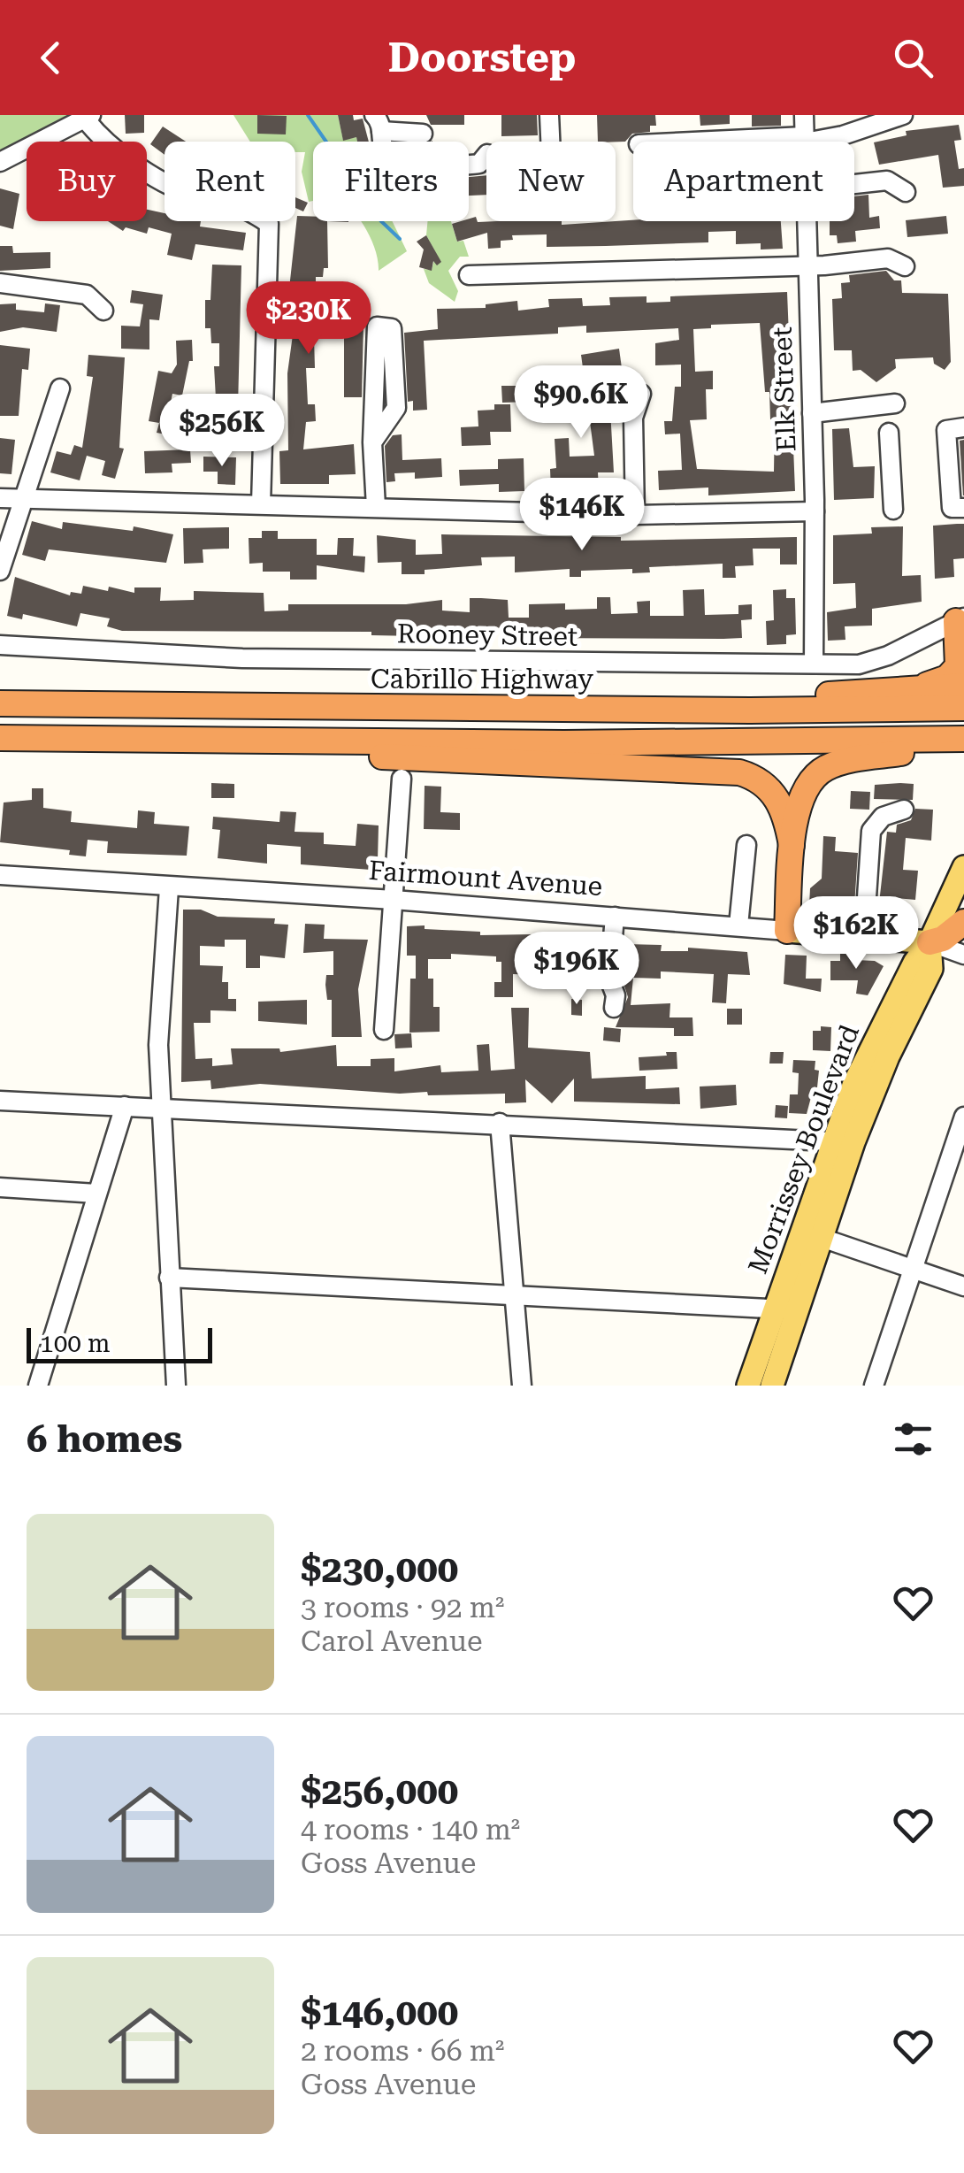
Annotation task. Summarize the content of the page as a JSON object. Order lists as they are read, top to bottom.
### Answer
{
  "streets": {
    "highway": ["Cabrillo Highway"],
    "main road": ["Fairmount Avenue", "Morrissey Boulevard"],
    "street": ["Elk Street", "Rooney Street"]
  },
  "crossings": [
    ["Elk Street", "Rooney Street"],
    ["Fairmount Avenue", "Morrissey Boulevard"]
  ],
  "scale_bar": "100 m",
  "page": {
    "header": "Doorstep",
    "chip": [
      "Buy",
      "Rent",
      "Filters",
      "New",
      "Apartment"
    ],
    "price": [
      "$230K",
      "$90.6K",
      "$256K",
      "$146K",
      "$162K",
      "$196K"
    ],
    "scale": "100 m",
    "heading": "6 homes",
    "list": [
      {
        "name": "$230,000",
        "note": "3 rooms · 92 m² · Carol Avenue"
      },
      {
        "name": "$256,000",
        "note": "4 rooms · 140 m² · Goss Avenue"
      },
      {
        "name": "$146,000",
        "note": "2 rooms · 66 m² · Goss Avenue"
      }
    ]
  }
}
